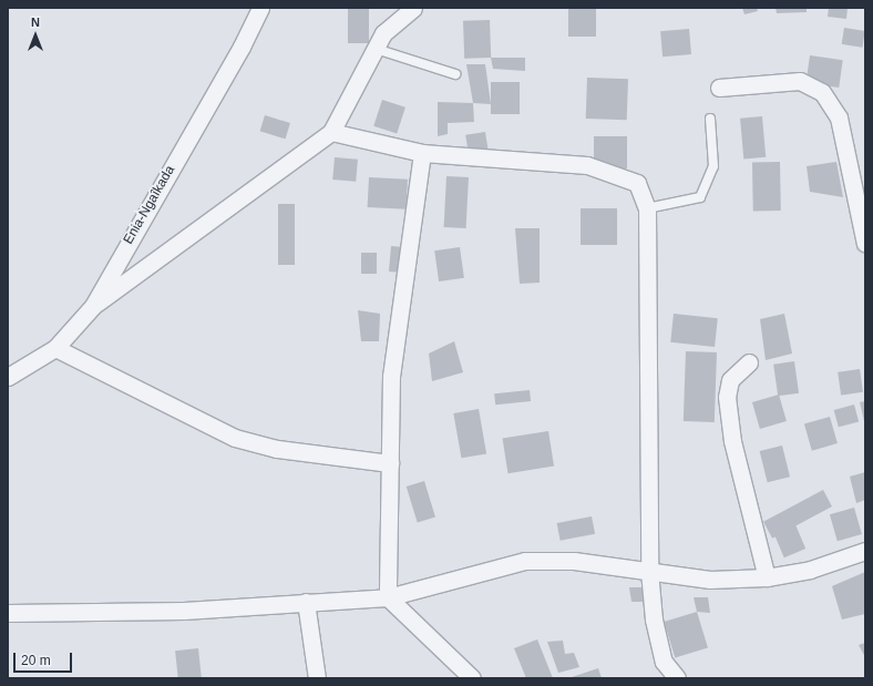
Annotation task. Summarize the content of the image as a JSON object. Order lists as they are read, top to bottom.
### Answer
{
  "streets": {
    "street": ["Enia-Ngaîkada"]
  },
  "scale_bar": "20 m",
  "north": "top"
}
